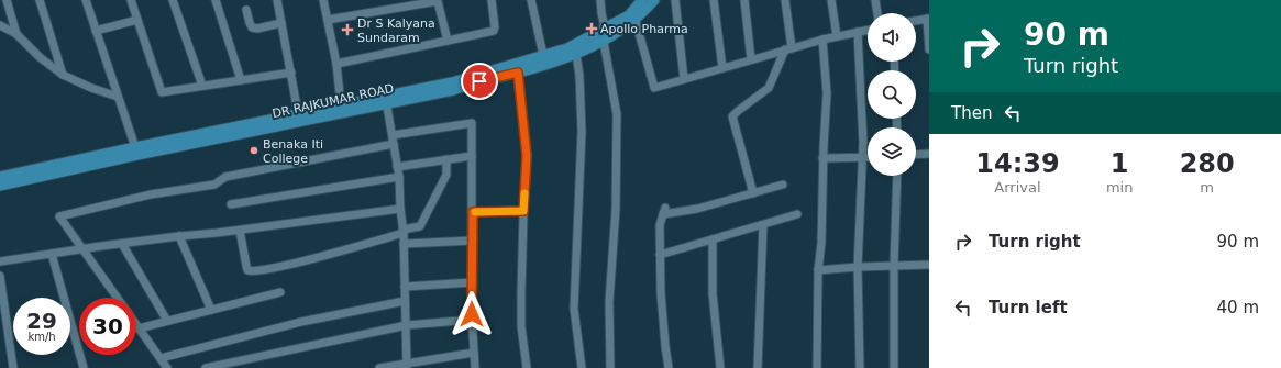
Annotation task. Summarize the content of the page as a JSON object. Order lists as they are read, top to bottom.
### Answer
{
  "streets": {
    "main road": ["DR RAJKUMAR ROAD"]
  },
  "places": {
    "health": ["Apollo Pharma", "Dr S Kalyana Sundaram"],
    "other": ["Benaka Iti College"]
  },
  "page": {
    "turn": ["90 m", "Turn right"],
    "then": "Then",
    "eta": [
      "14:39",
      "Arrival",
      "1",
      "min",
      "280",
      "m"
    ],
    "list": [
      {
        "name": "Turn right",
        "value": "90 m"
      },
      {
        "name": "Turn left",
        "value": "40 m"
      }
    ],
    "speed": "29 km/h",
    "limit": "30"
  }
}
